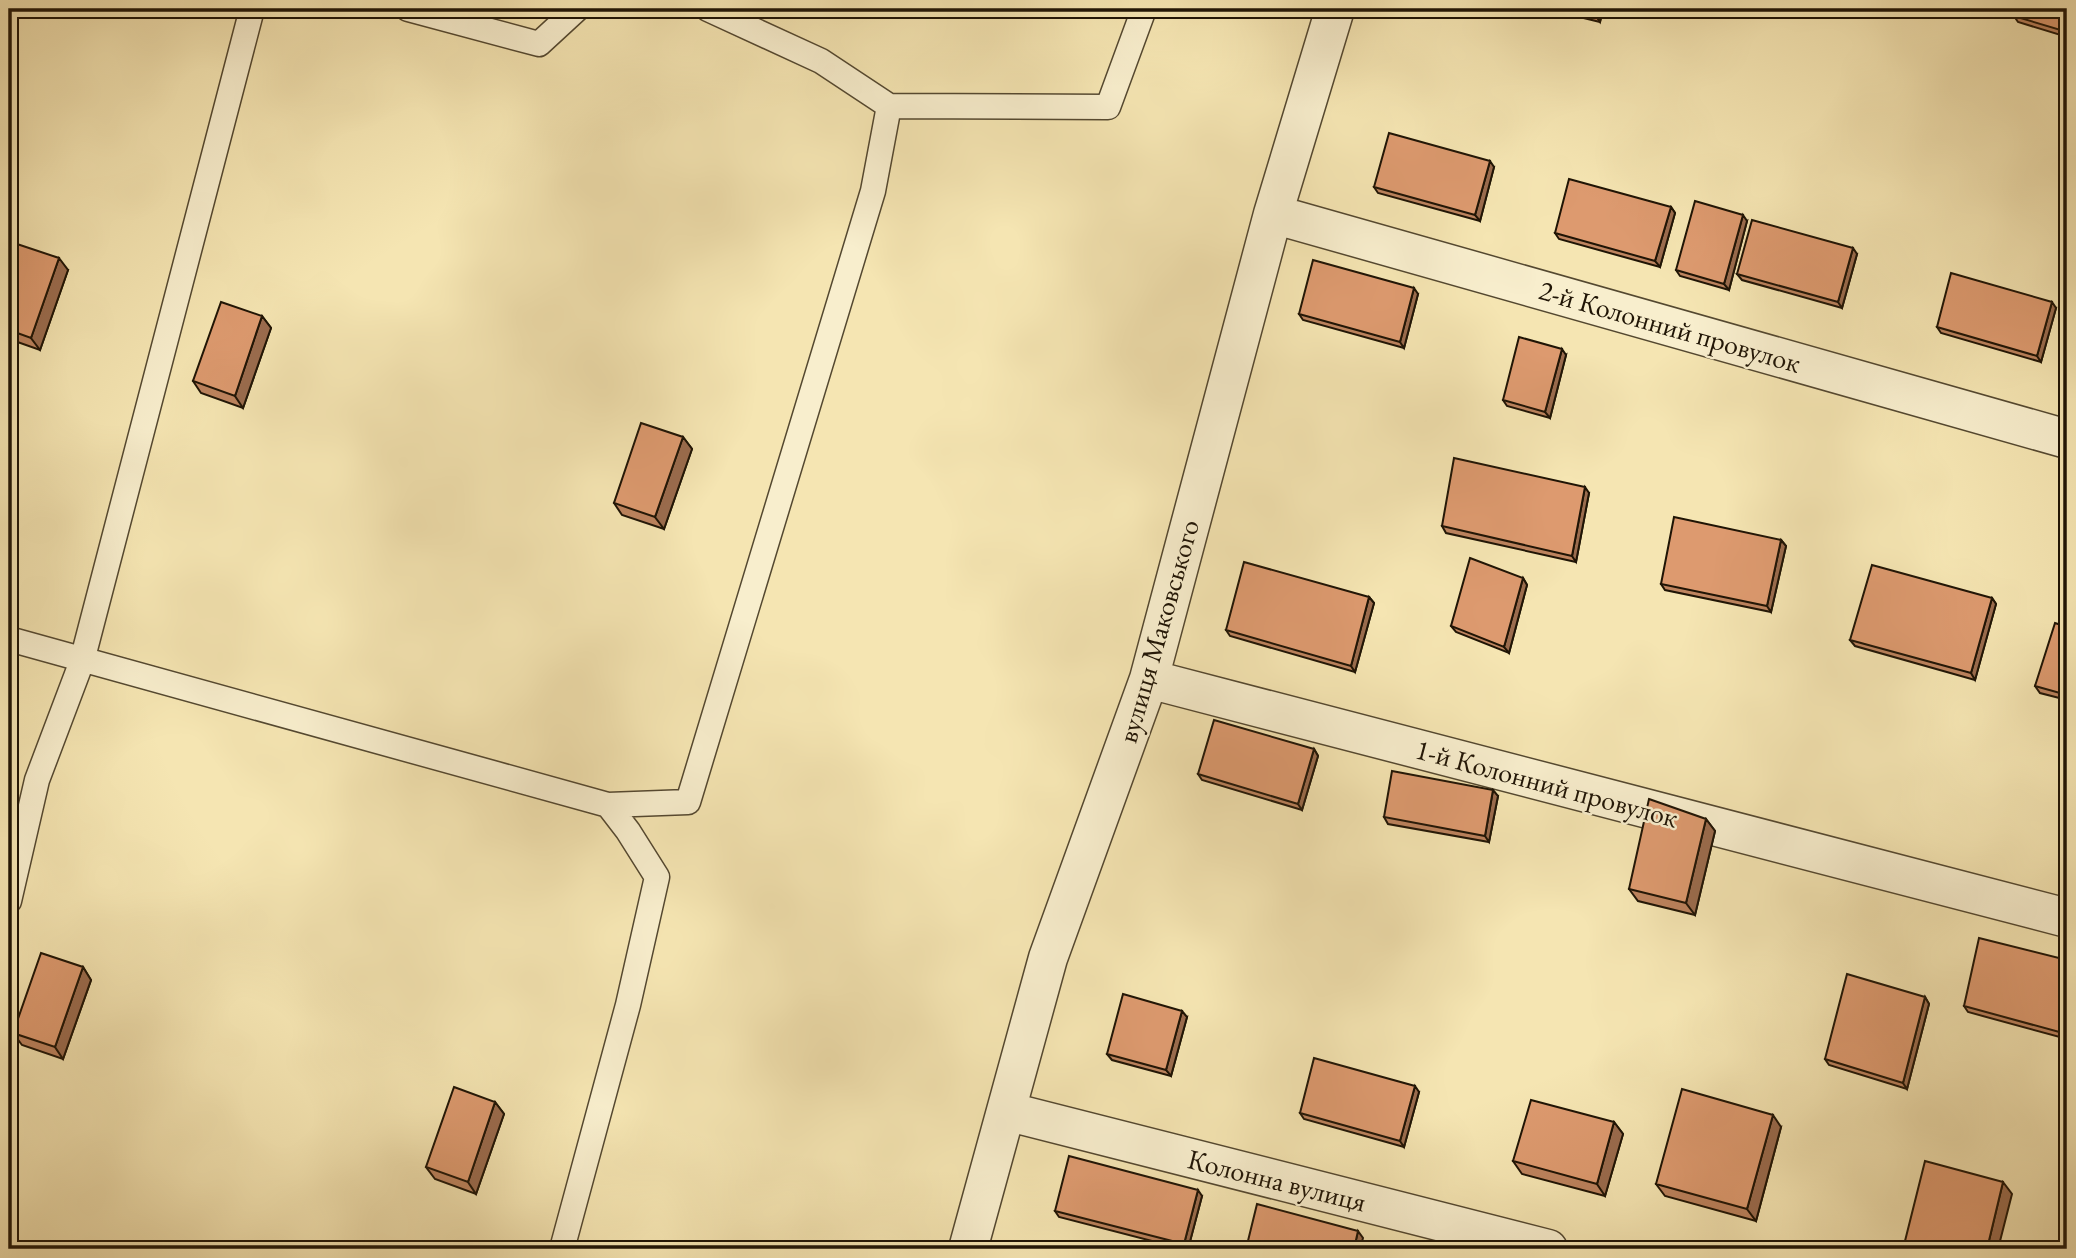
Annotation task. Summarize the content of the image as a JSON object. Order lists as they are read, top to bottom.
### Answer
{
  "streets": {
    "street": [
      "2-й Колонний провулок",
      "вулиця Маковського",
      "1-й Колонний провулок",
      "Колонна вулиця"
    ]
  },
  "crossings": [
    ["2-й Колонний провулок", "вулиця Маковського"],
    ["вулиця Маковського", "1-й Колонний провулок"],
    ["вулиця Маковського", "Колонна вулиця"]
  ]
}
